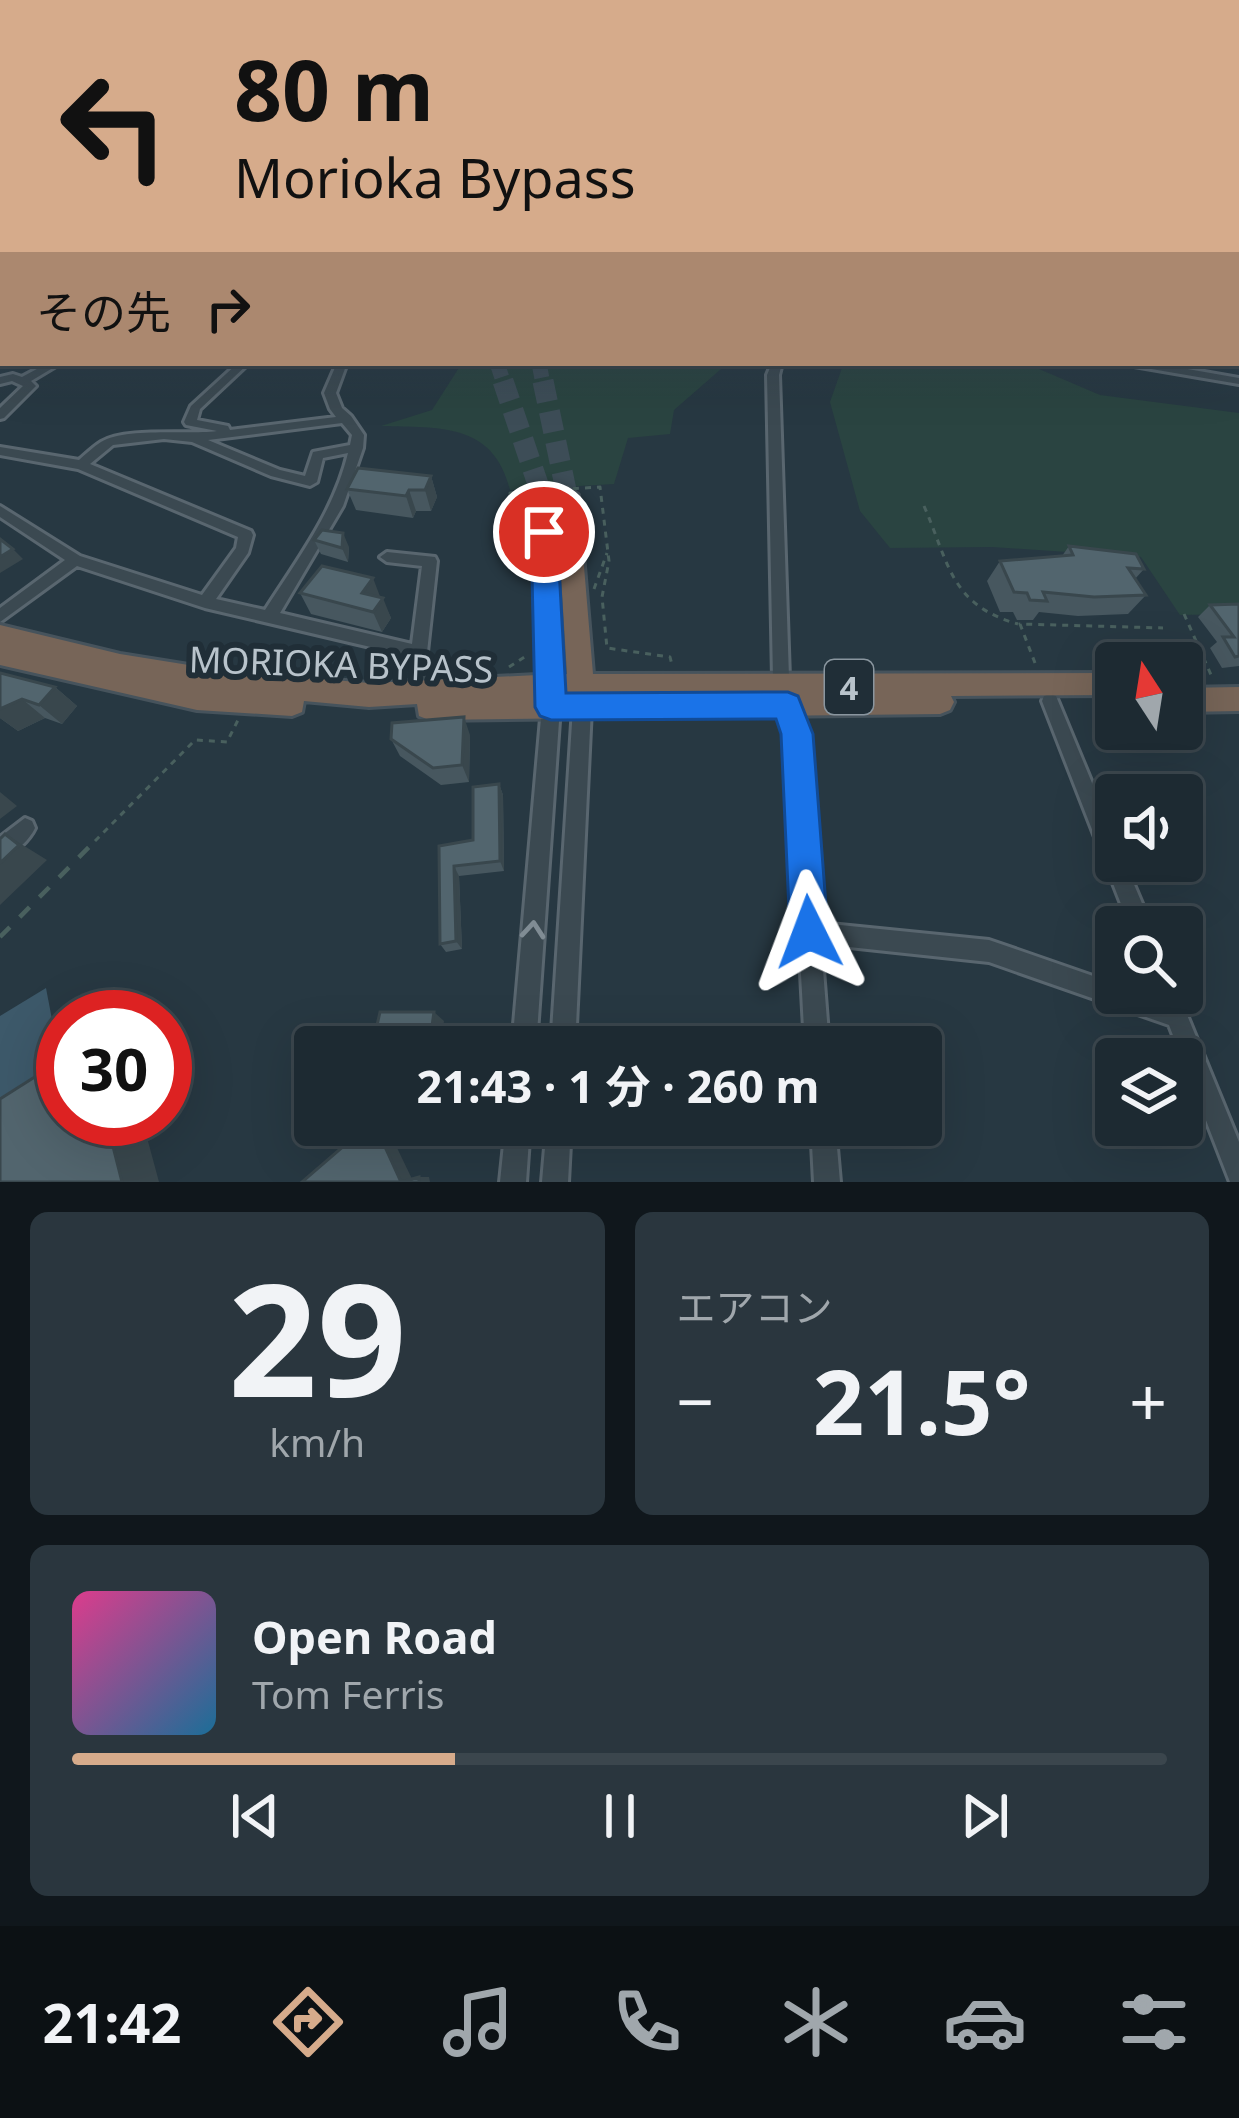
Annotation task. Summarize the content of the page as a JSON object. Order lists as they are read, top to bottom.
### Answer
{
  "streets": {
    "highway": ["MORIOKA BYPASS", "4"]
  },
  "north": "top",
  "page": {
    "turn": ["80 m", "Morioka Bypass"],
    "then": "その先",
    "limit": "30",
    "trip": "21:43 · 1 分 · 260 m",
    "tile": [
      ["29", "km/h"],
      "エアコン"
    ],
    "heat": ["−", "21.5°", "+"],
    "song": ["Open Road", "Tom Ferris"],
    "tabs": "21:42"
  }
}
